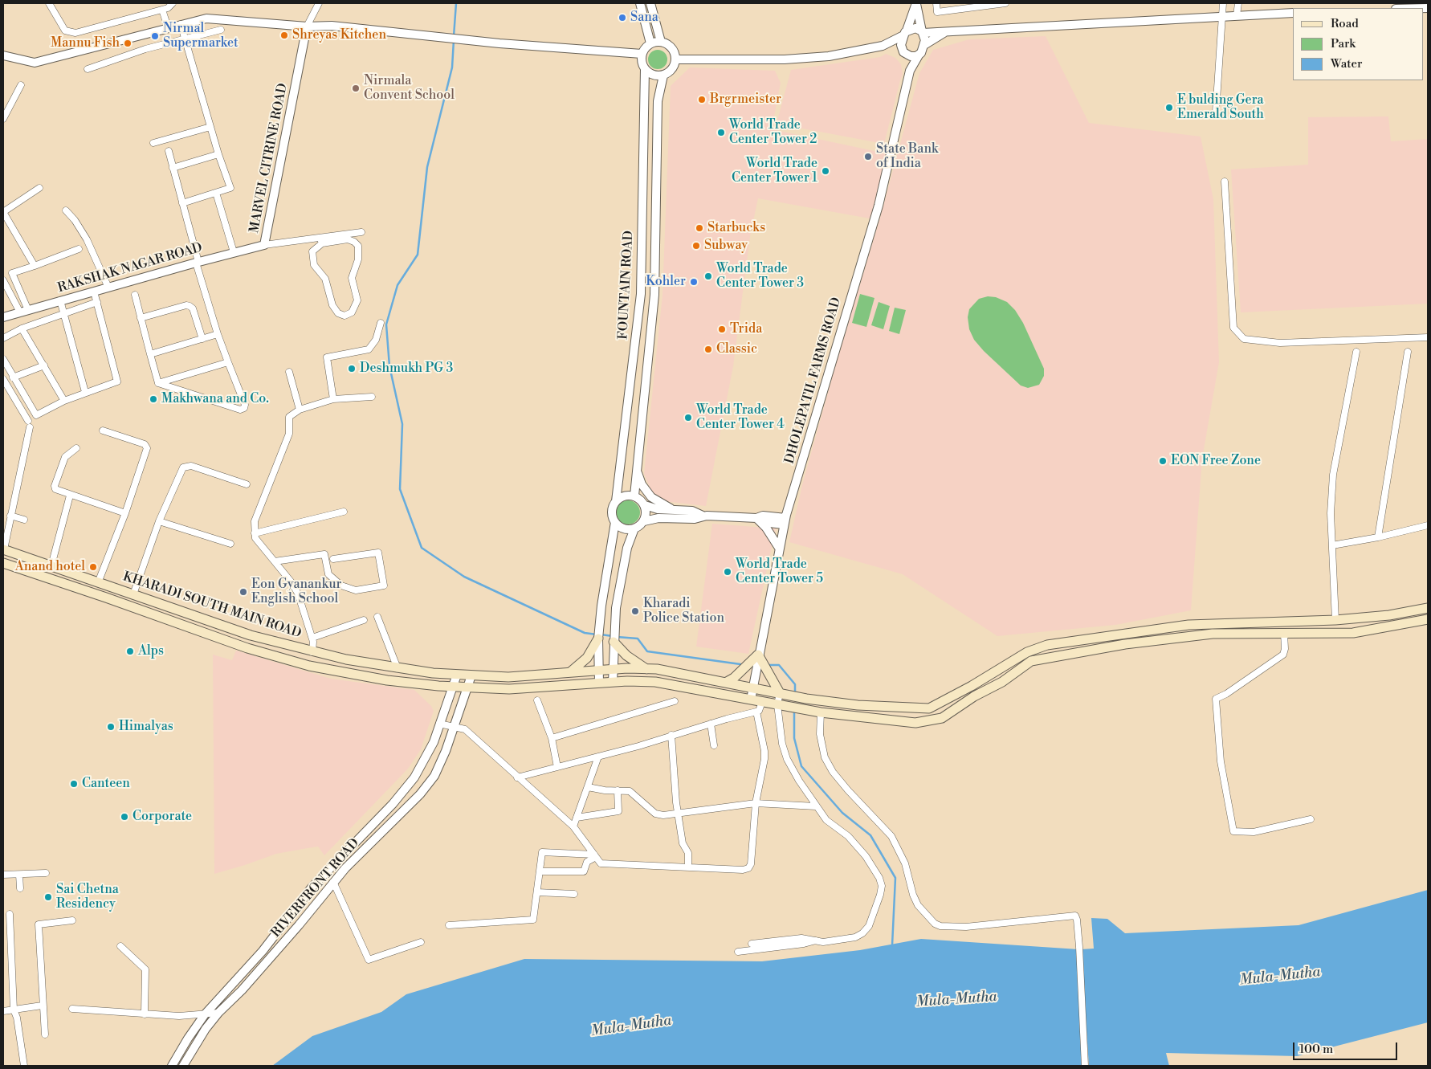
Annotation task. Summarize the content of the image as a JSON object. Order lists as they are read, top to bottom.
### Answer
{
  "streets": {
    "main road": ["KHARADI SOUTH MAIN ROAD"],
    "street": [
      "MARVEL CITRINE ROAD",
      "RAKSHAK NAGAR ROAD",
      "FOUNTAIN ROAD",
      "DHOLEPATIL FARMS ROAD",
      "RIVERFRONT ROAD"
    ]
  },
  "crossings": [
    ["MARVEL CITRINE ROAD", "RAKSHAK NAGAR ROAD"],
    ["FOUNTAIN ROAD", "KHARADI SOUTH MAIN ROAD"],
    ["DHOLEPATIL FARMS ROAD", "KHARADI SOUTH MAIN ROAD"],
    ["KHARADI SOUTH MAIN ROAD", "RIVERFRONT ROAD"]
  ],
  "water": ["Mula-Mutha"],
  "places": [
    "Sana",
    "Shreyas Kitchen",
    "Nirmal Supermarket",
    "Mannu Fish",
    "Nirmala Convent School",
    "Brgrmeister",
    "E bulding Gera Emerald South",
    "World Trade Center Tower 2",
    "State Bank of India",
    "World Trade Center Tower 1",
    "Starbucks",
    "Subway",
    "World Trade Center Tower 3",
    "Kohler",
    "Trida",
    "Classic",
    "Deshmukh PG 3",
    "Makhwana and Co.",
    "World Trade Center Tower 4",
    "EON Free Zone",
    "Anand hotel",
    "World Trade Center Tower 5",
    "Eon Gyanankur English School",
    "Kharadi Police Station",
    "Alps",
    "Himalyas",
    "Canteen",
    "Corporate",
    "Sai Chetna Residency"
  ],
  "legend": ["Road", "Park", "Water"],
  "scale_bar": "100 m"
}
